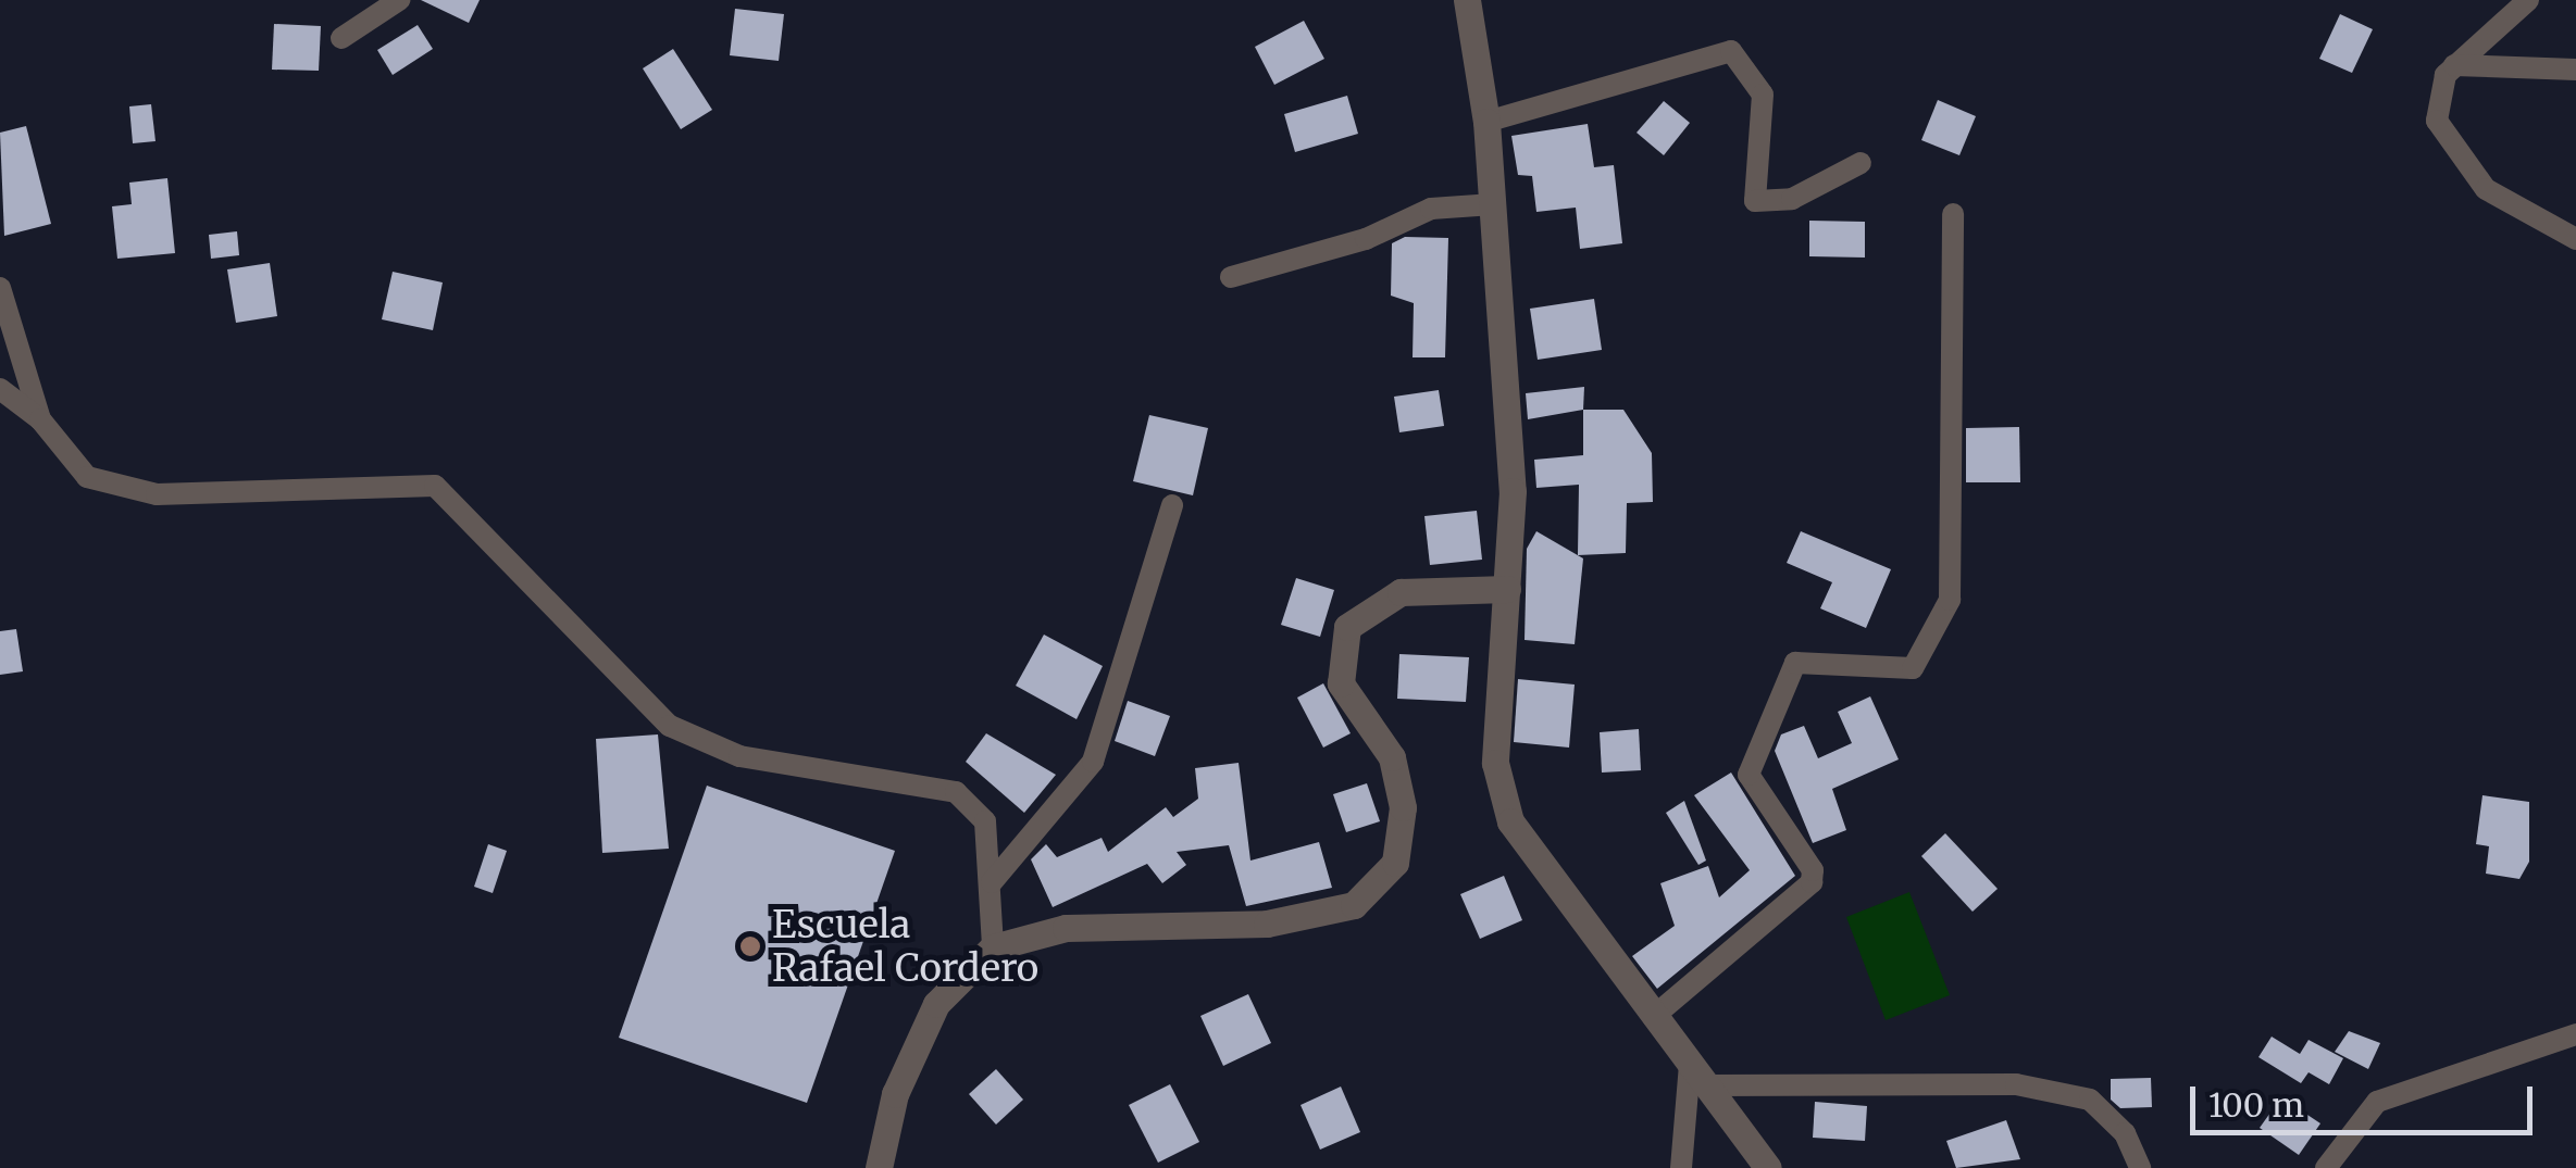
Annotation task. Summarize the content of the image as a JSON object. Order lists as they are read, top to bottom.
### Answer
{
  "places": ["Escuela Rafael Cordero"],
  "scale_bar": "100 m"
}
